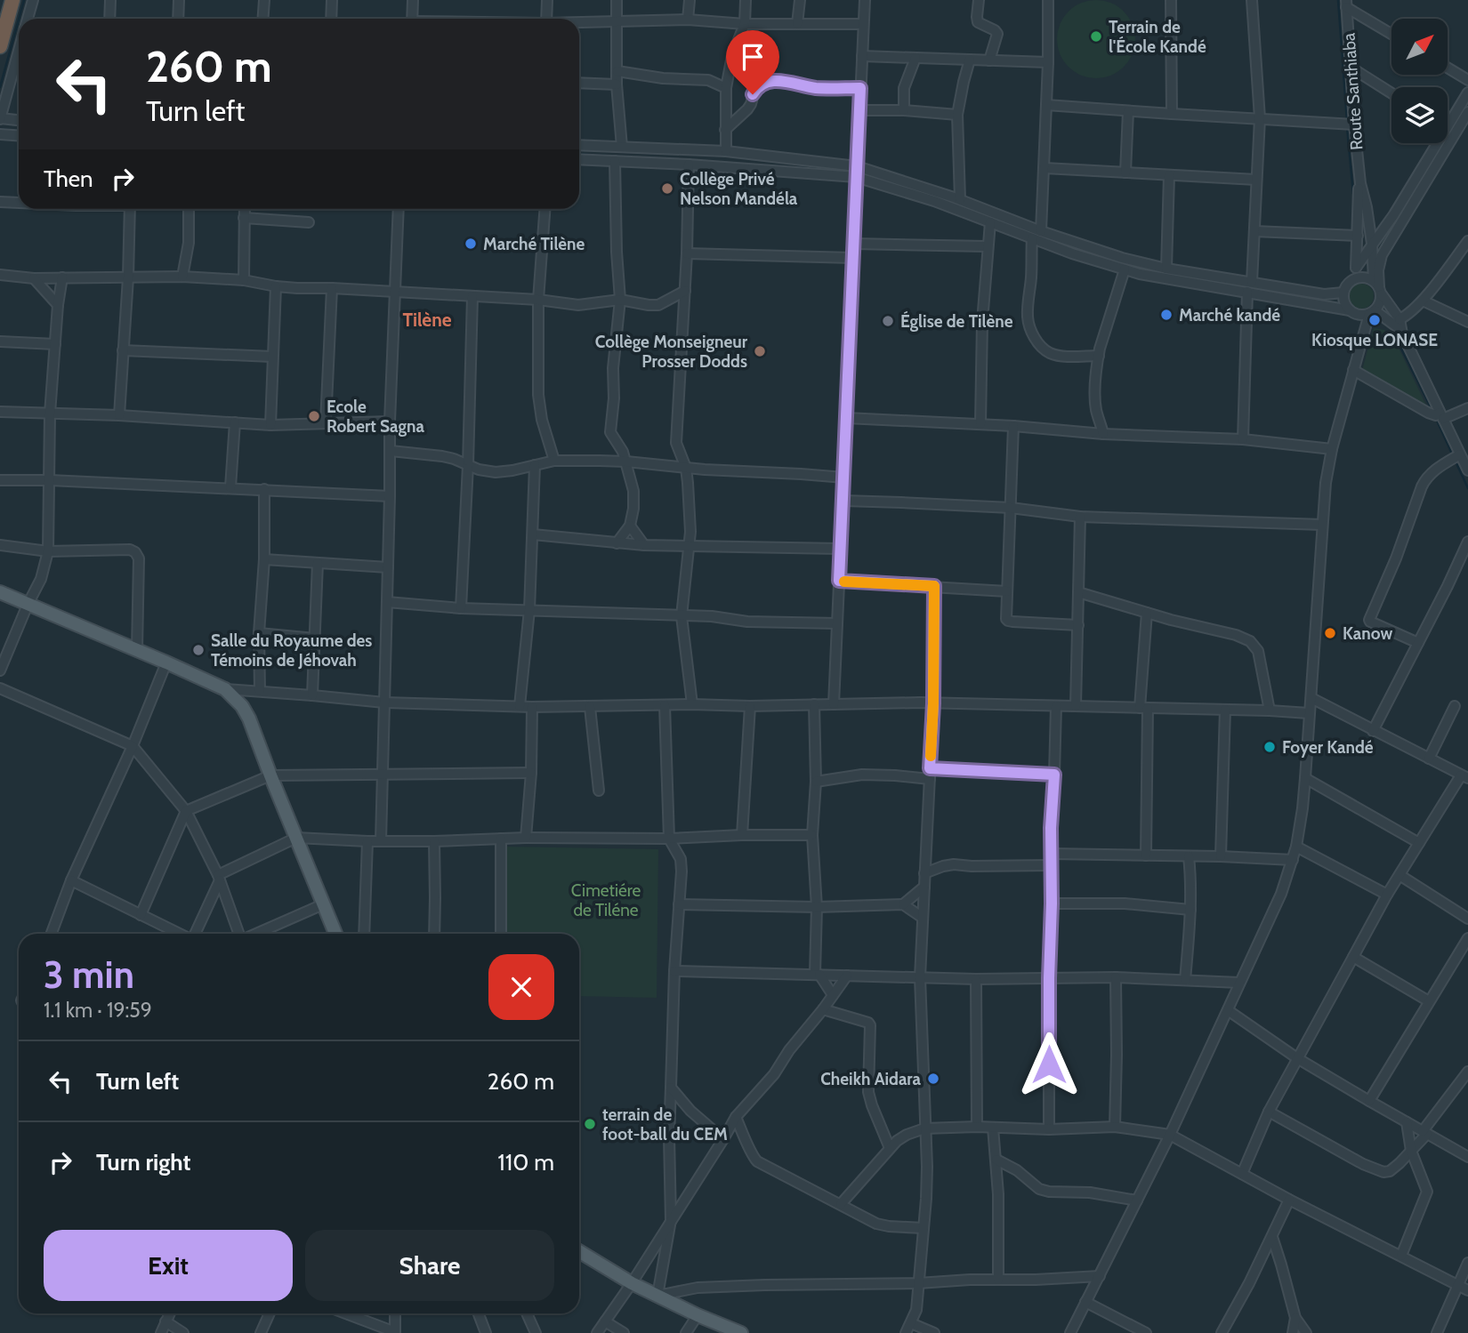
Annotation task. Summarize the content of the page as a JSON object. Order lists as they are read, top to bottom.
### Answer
{
  "streets": {
    "street": ["Route Santhiaba"]
  },
  "districts": ["Tilène"],
  "parks": ["Cimetiére de Tiléne"],
  "places": [
    "Terrain de l'École Kandé",
    "Collège Privé Nelson Mandéla",
    "Marché Tilène",
    "Marché kandé",
    "Kiosque LONASE",
    "Église de Tilène",
    "Collège Monseigneur Prosser Dodds",
    "Ecole Robert Sagna",
    "Kanow",
    "Salle du Royaume des Témoins de Jéhovah",
    "Foyer Kandé",
    "Cheikh Aidara",
    "terrain de foot-ball du CEM"
  ],
  "north": "top right",
  "page": {
    "turn": ["260 m", "Turn left"],
    "then": "Then",
    "heading": ["3 min", "1.1 km · 19:59"],
    "list": [
      {
        "name": "Turn left",
        "value": "260 m"
      },
      {
        "name": "Turn right",
        "value": "110 m"
      }
    ],
    "buttons": ["Exit", "Share"]
  }
}
